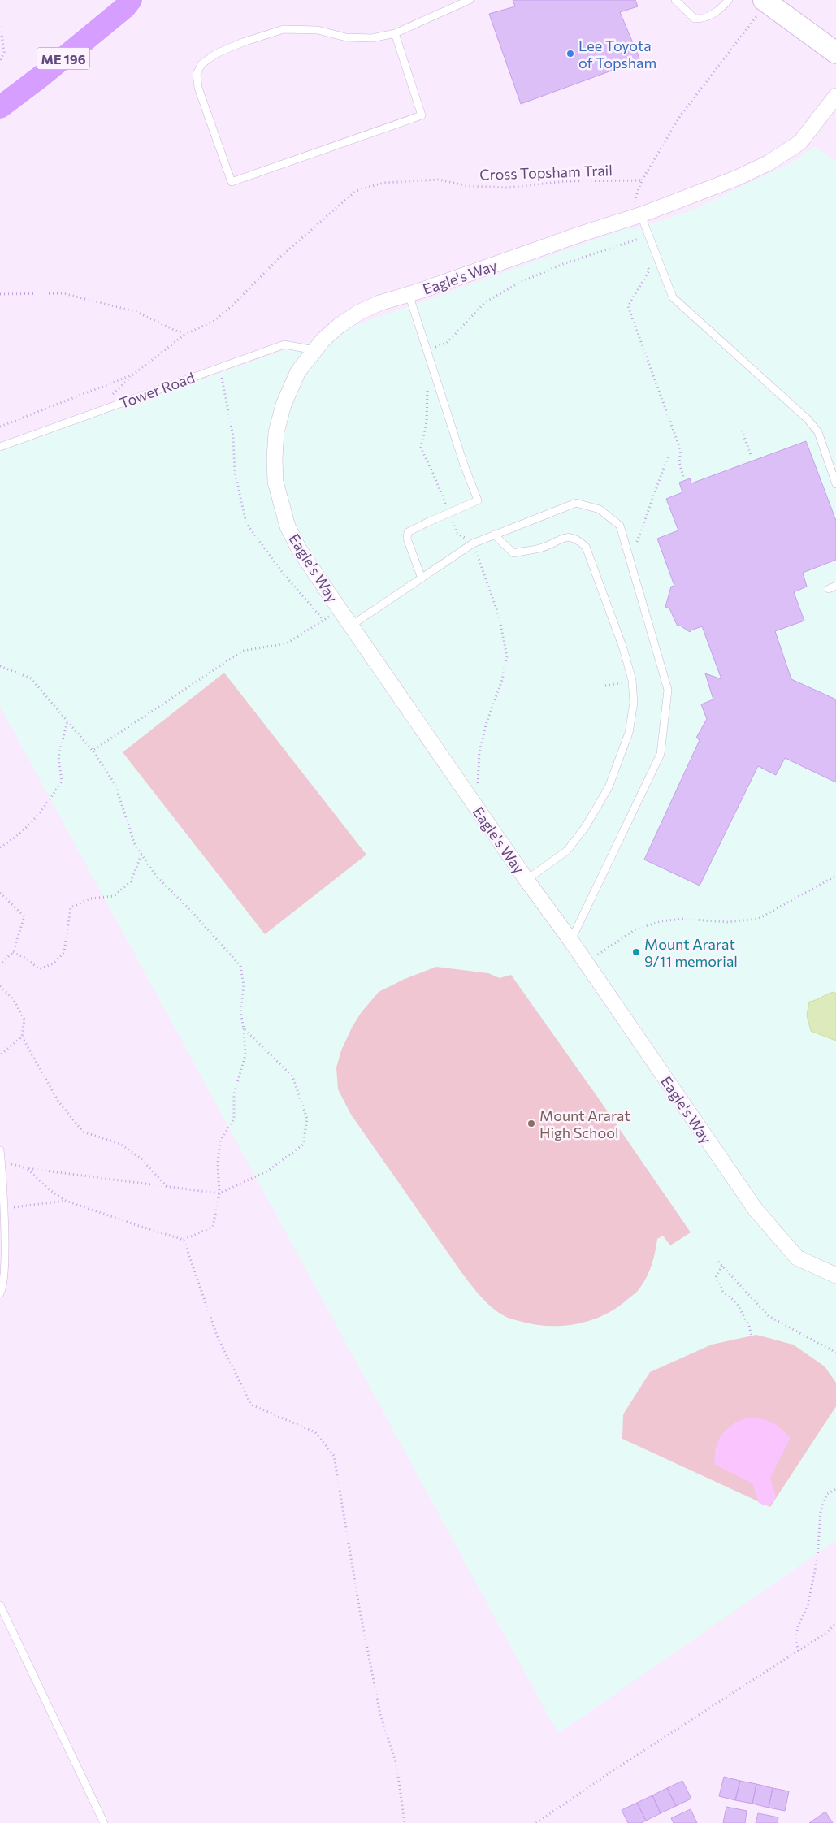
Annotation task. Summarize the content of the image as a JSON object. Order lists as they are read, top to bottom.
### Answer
{
  "streets": {
    "highway": ["ME 196"],
    "street": ["Eagle's Way"],
    "lane": ["Tower Road"],
    "path": ["Cross Topsham Trail"]
  },
  "crossings": [
    ["Eagle's Way", "Tower Road"]
  ],
  "places": ["Lee Toyota of Topsham", "Mount Ararat 9/11 memorial", "Mount Ararat High School"]
}
